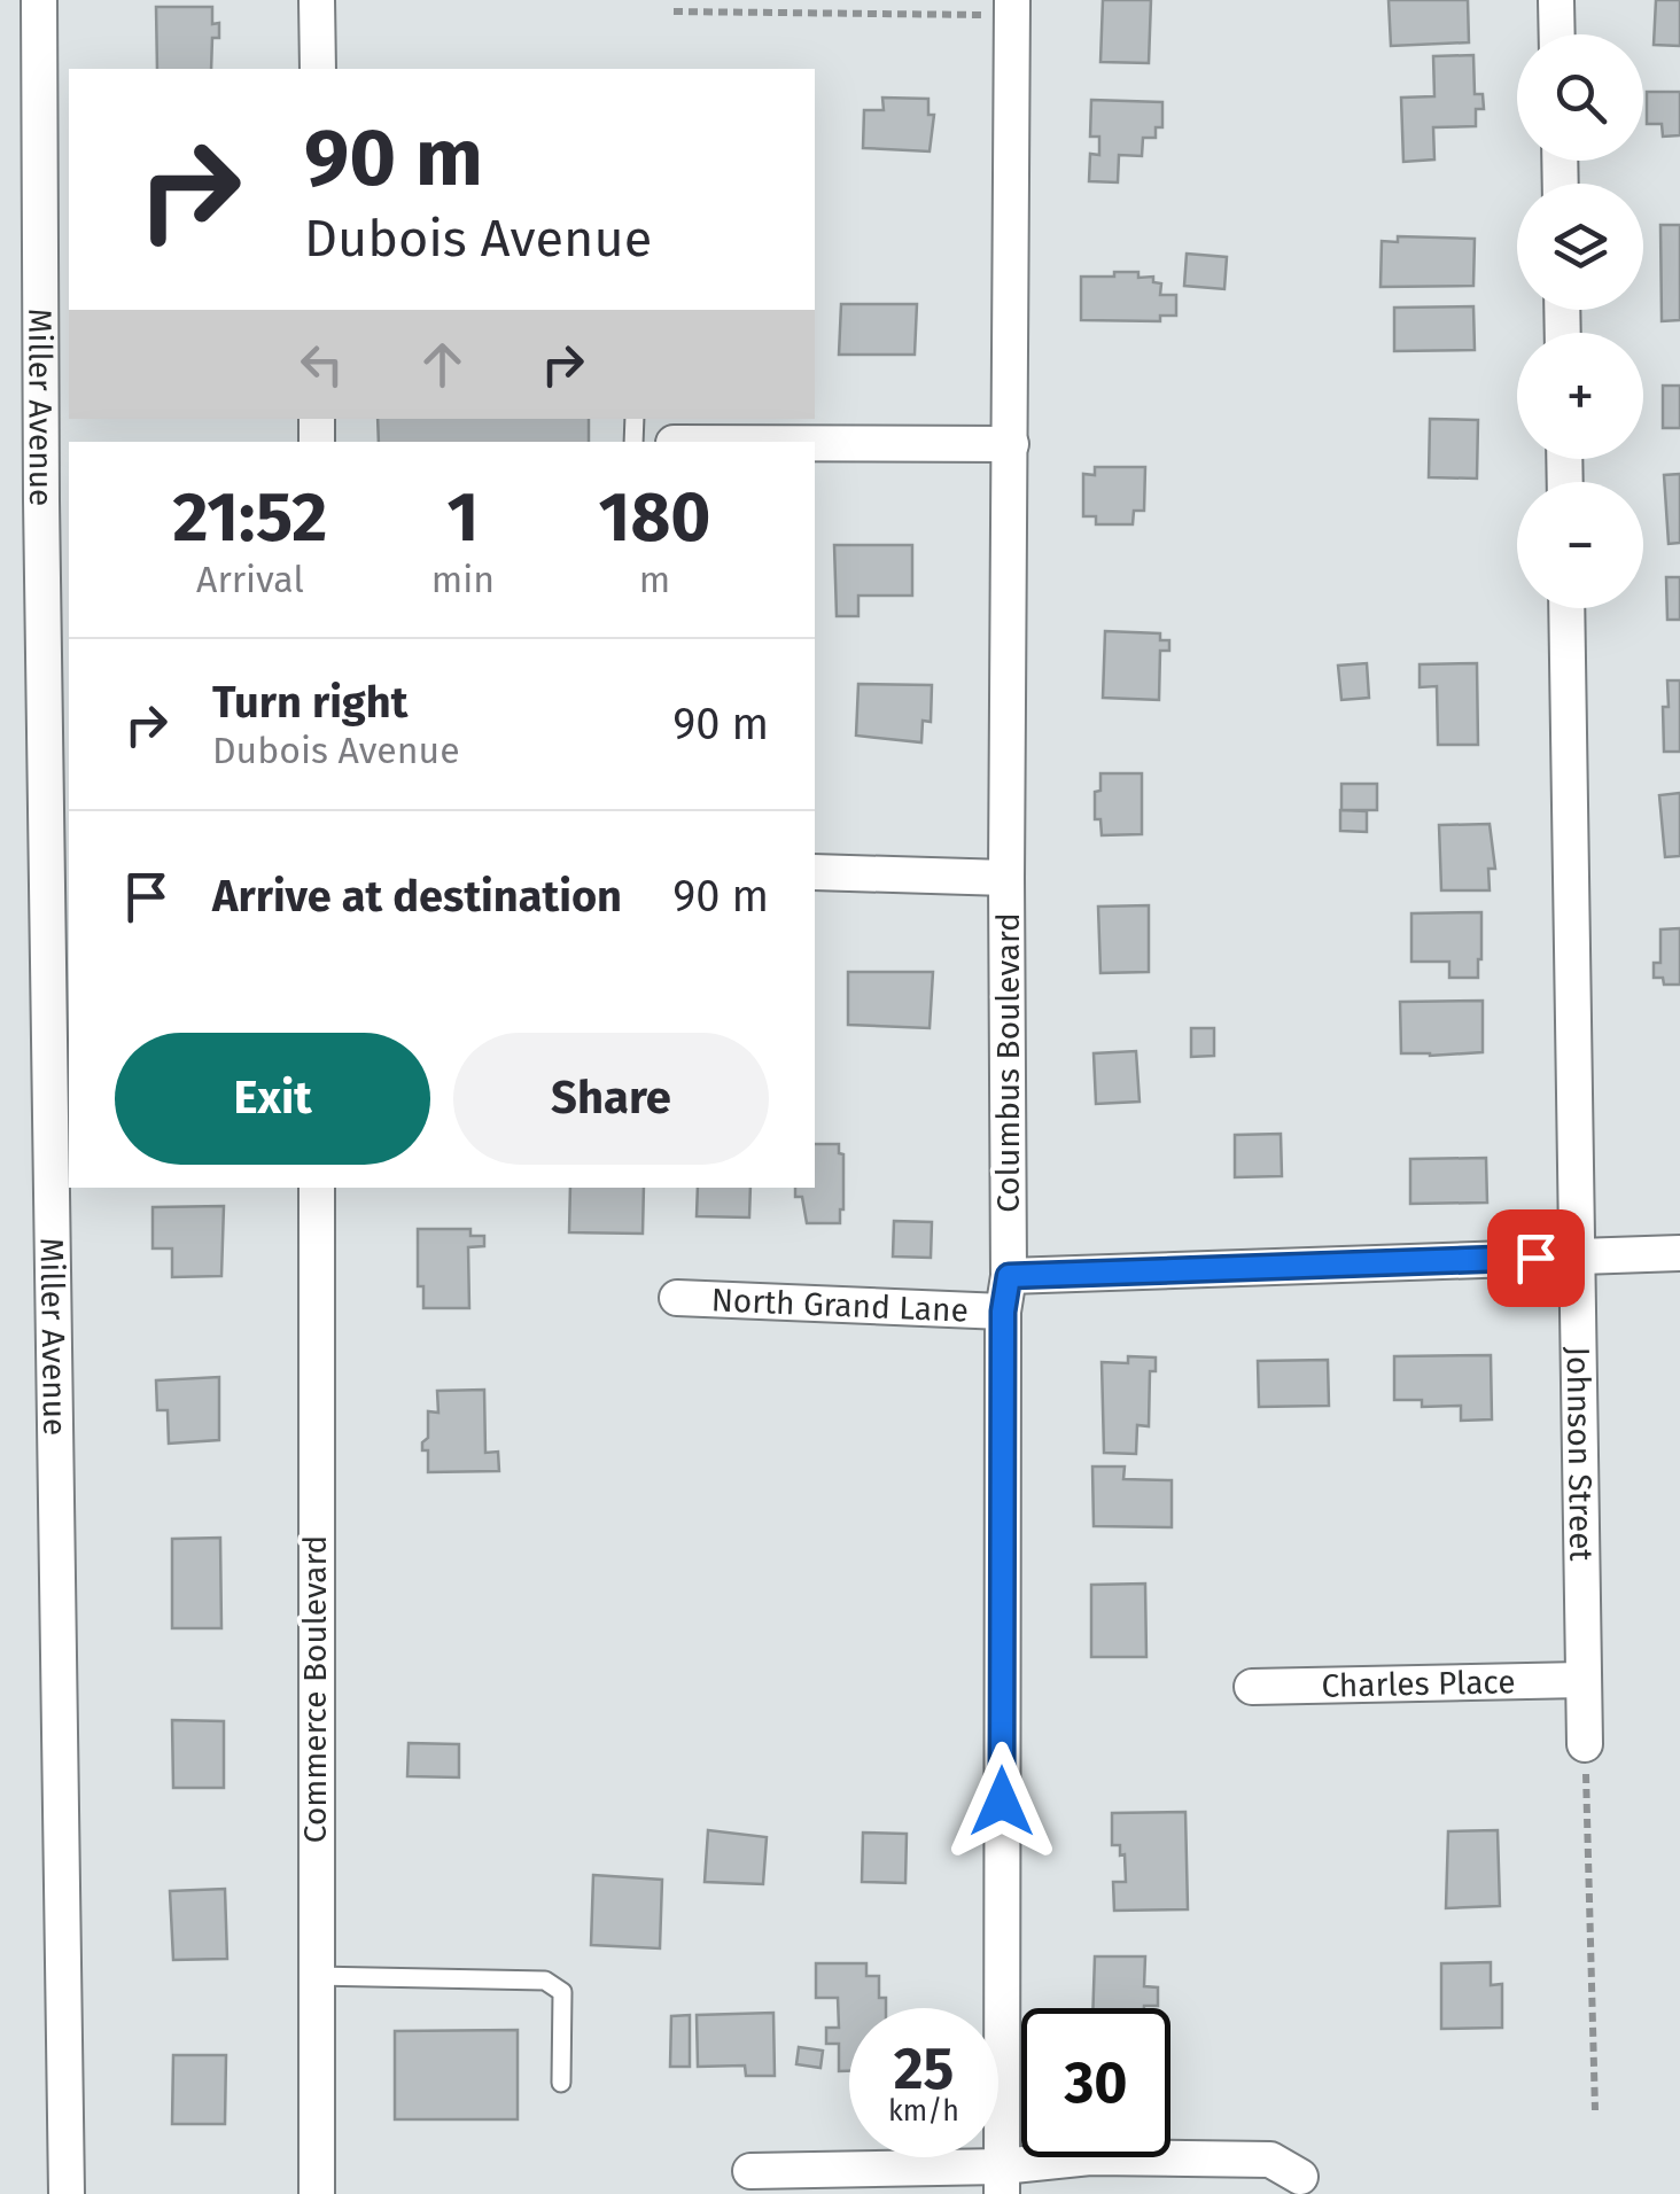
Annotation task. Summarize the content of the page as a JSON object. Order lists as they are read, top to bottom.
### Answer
{
  "streets": {
    "street": [
      "Miller Avenue",
      "Columbus Boulevard",
      "North Grand Lane",
      "Johnson Street",
      "Charles Place",
      "Commerce Boulevard"
    ]
  },
  "crossings": [
    ["Columbus Boulevard", "North Grand Lane"],
    ["Johnson Street", "Charles Place"]
  ],
  "page": {
    "map_buttons": ["+", "−"],
    "turn": ["90 m", "Dubois Avenue"],
    "eta": [
      "21:52",
      "Arrival",
      "1",
      "min",
      "180",
      "m"
    ],
    "list": [
      {
        "name": "Turn right",
        "note": "Dubois Avenue",
        "value": "90 m"
      },
      {
        "name": "Arrive at destination",
        "value": "90 m"
      }
    ],
    "buttons": ["Exit", "Share"],
    "speed": "25 km/h",
    "limit": "30"
  }
}
